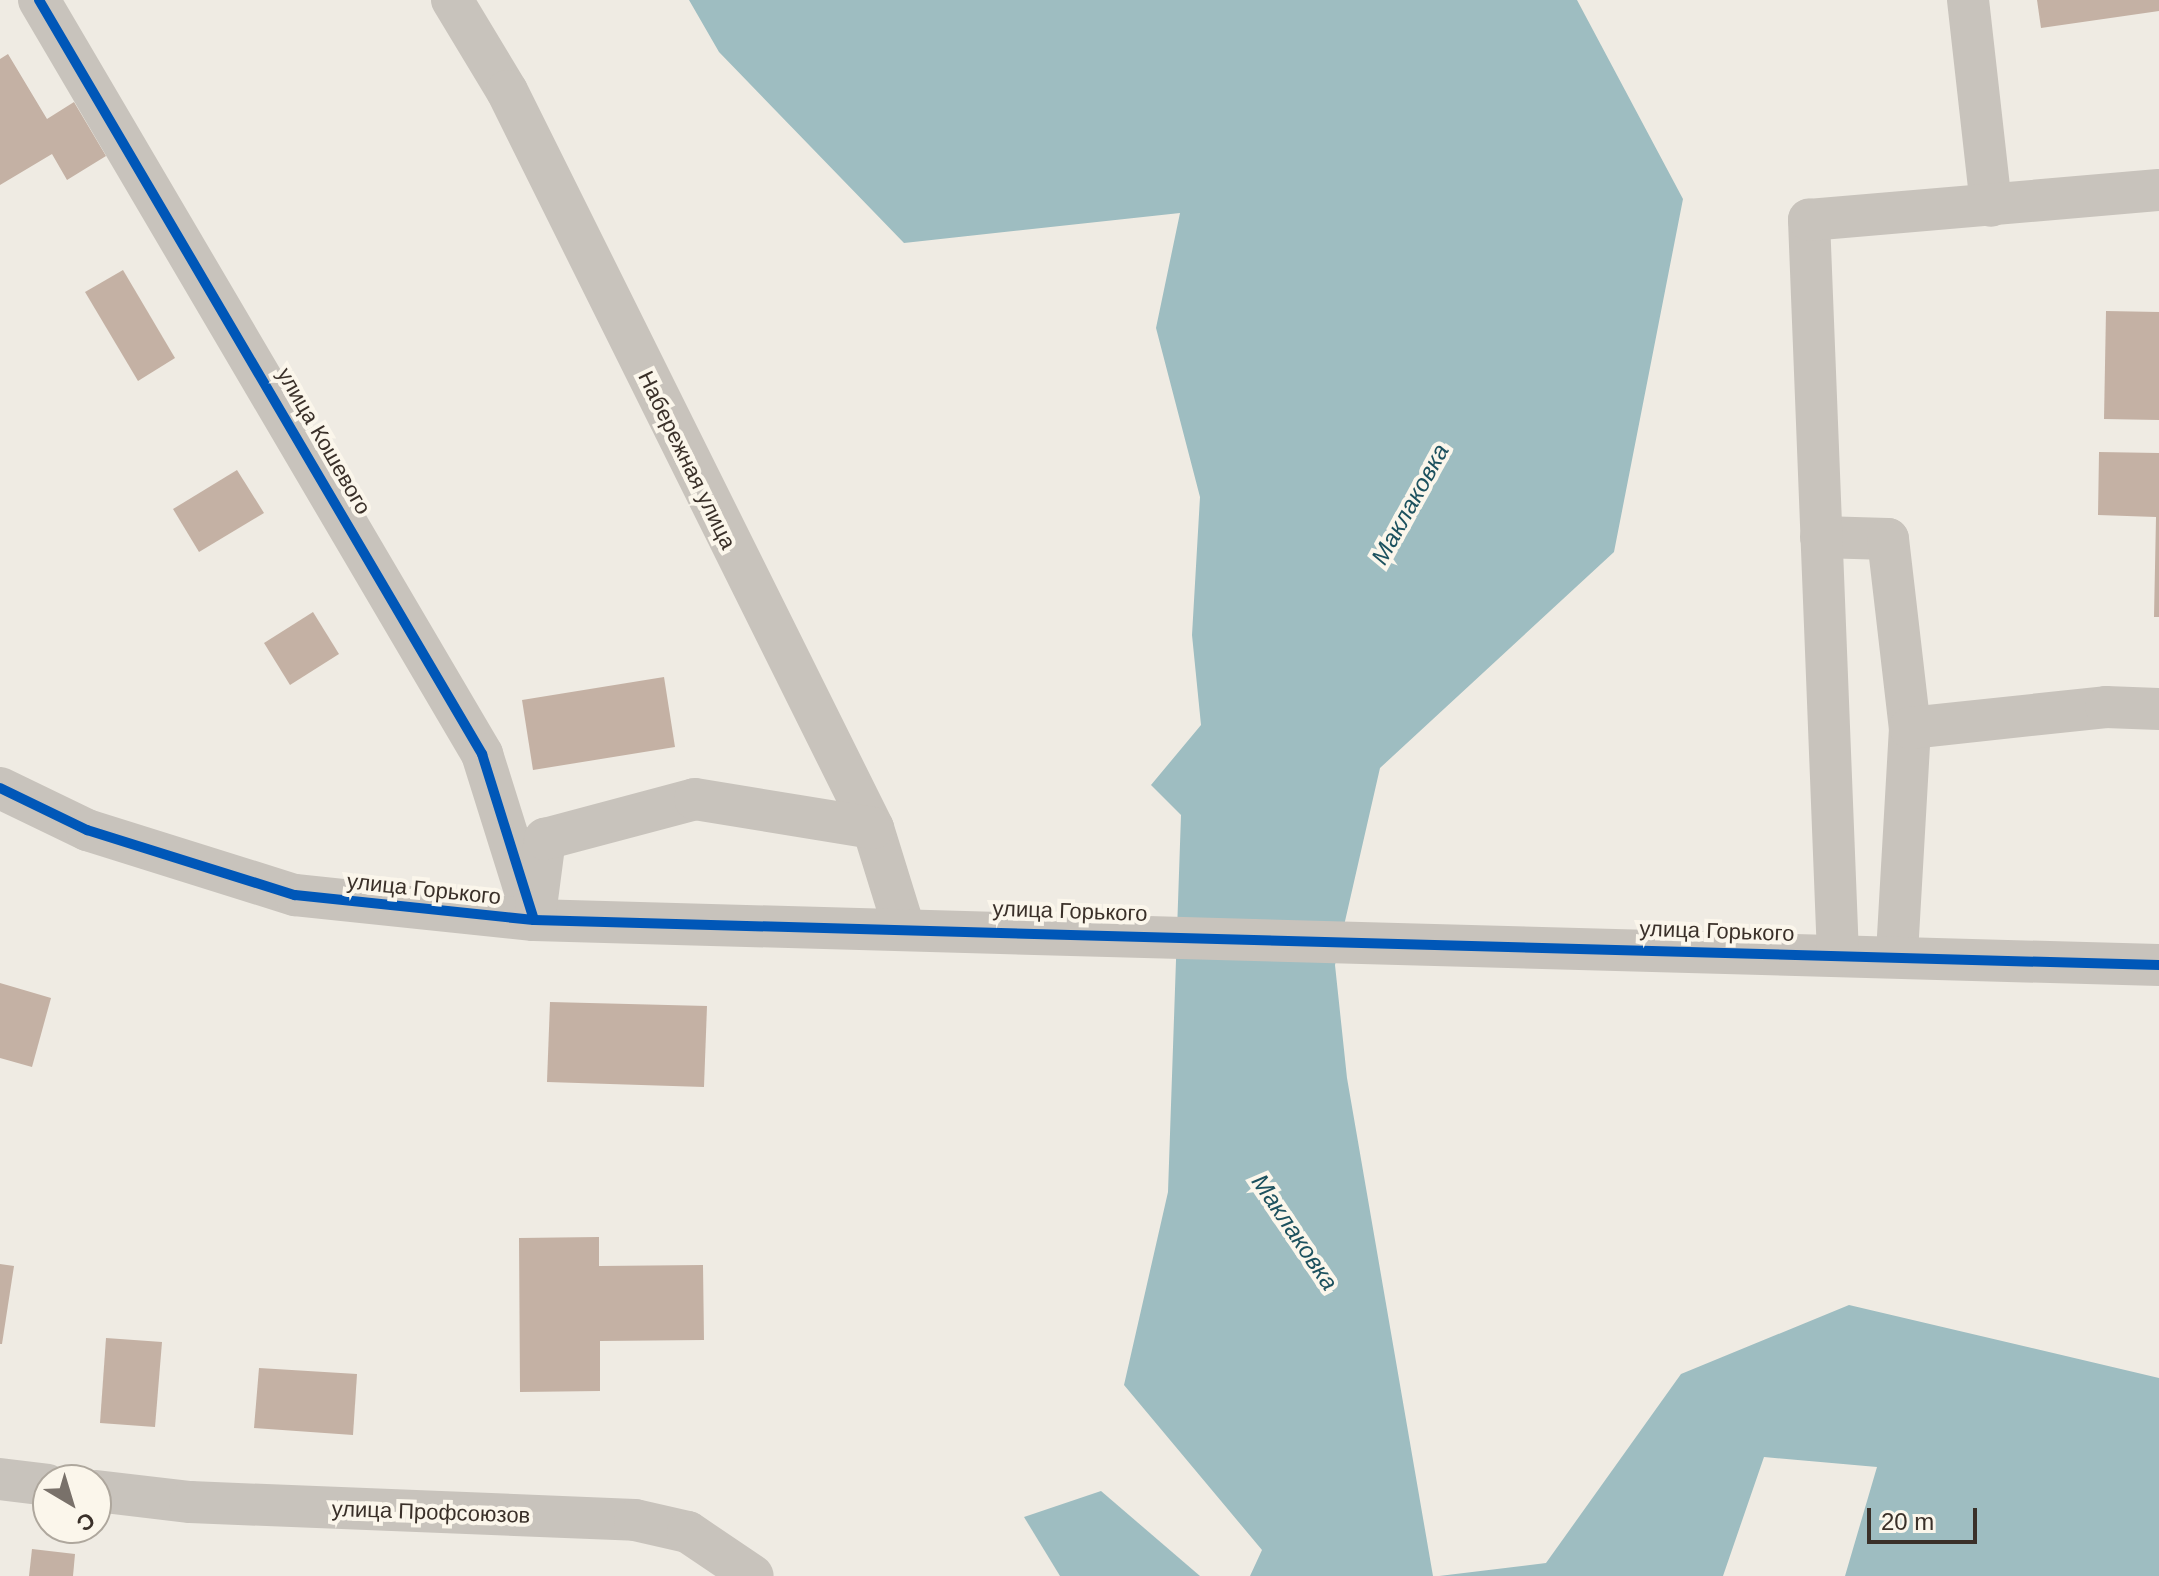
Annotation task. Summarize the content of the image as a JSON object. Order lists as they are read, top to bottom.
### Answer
{
  "streets": {
    "street": [
      "улица Кошевого",
      "Набережная улица",
      "улица Горького",
      "улица Профсоюзов"
    ]
  },
  "crossings": [
    ["улица Кошевого", "улица Горького"],
    ["Набережная улица", "улица Горького"]
  ],
  "water": ["Маклаковка"],
  "scale_bar": "20 m",
  "north": "bottom right"
}
